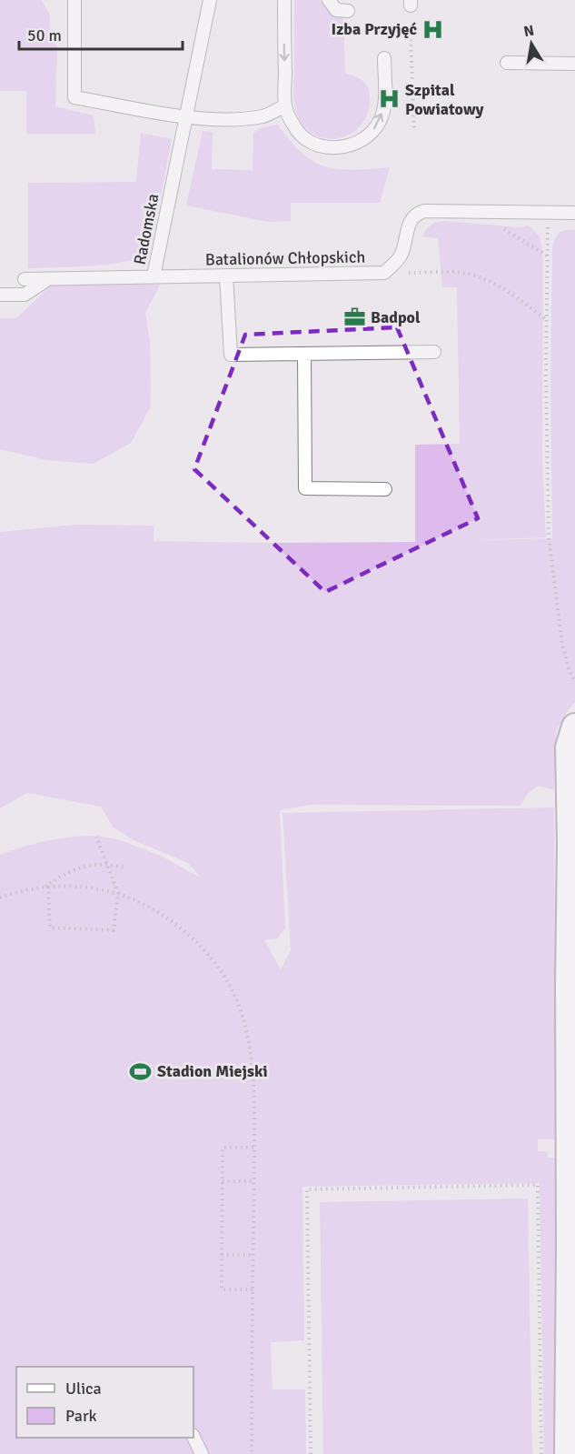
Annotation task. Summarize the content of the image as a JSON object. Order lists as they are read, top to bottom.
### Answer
{
  "streets": {
    "lane": ["Radomska", "Batalionów Chłopskich"]
  },
  "crossings": [
    ["Radomska", "Batalionów Chłopskich"]
  ],
  "places": {
    "hospital": ["Izba Przyjęć", "Szpital Powiatowy"],
    "office": ["Badpol"],
    "sports": ["Stadion Miejski"]
  },
  "legend": ["Ulica", "Park"],
  "scale_bar": "50 m",
  "north": "top"
}
